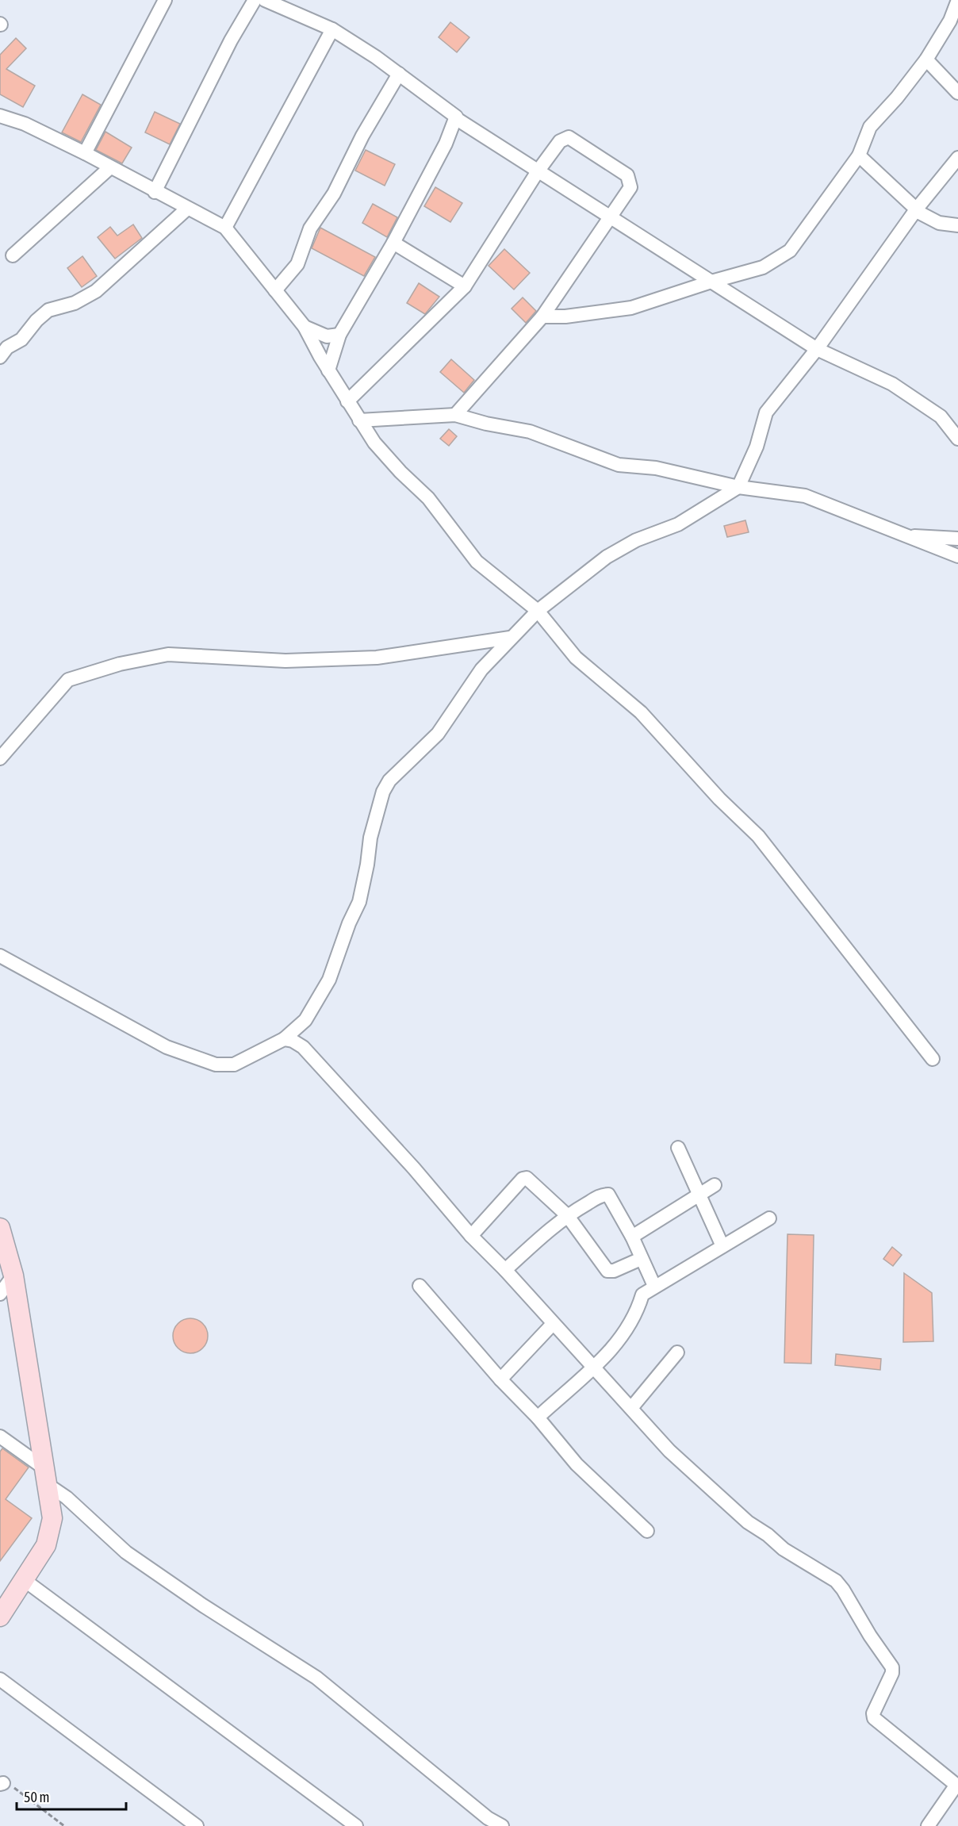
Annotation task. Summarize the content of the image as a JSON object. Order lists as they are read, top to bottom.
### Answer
{
  "scale_bar": "50 m"
}
